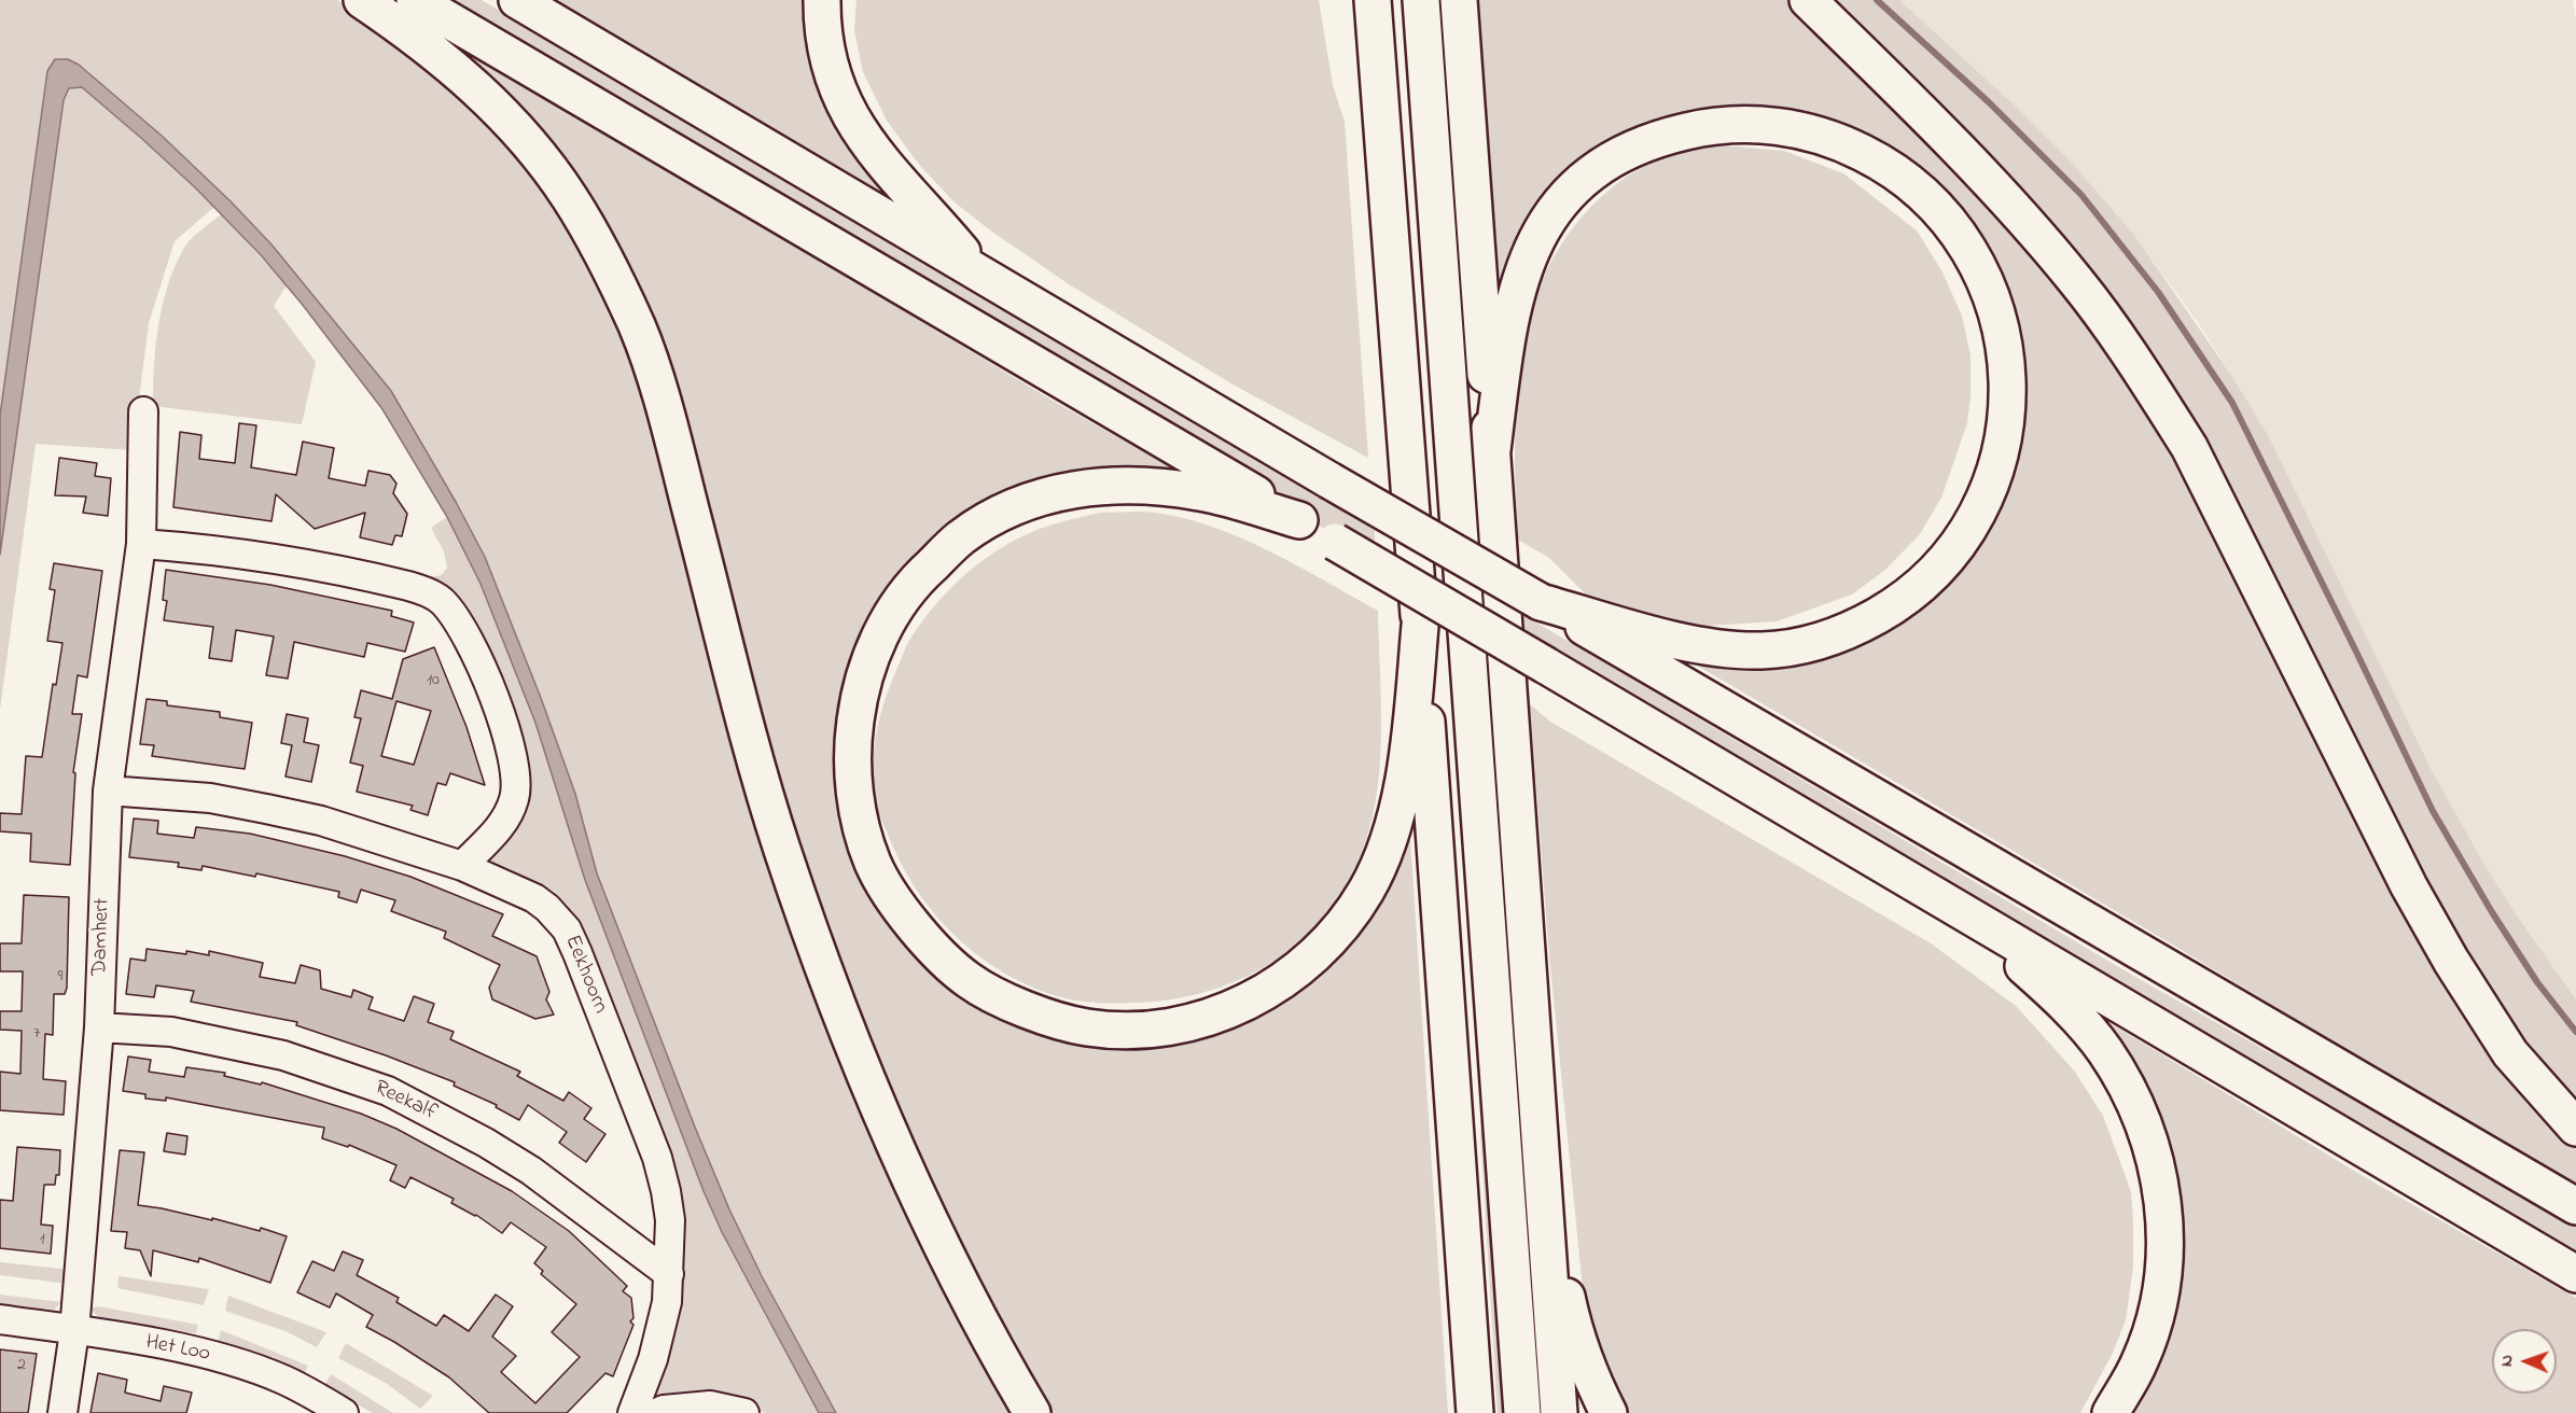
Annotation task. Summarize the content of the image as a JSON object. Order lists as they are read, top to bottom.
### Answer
{
  "streets": {
    "street": [
      "Damhert",
      "Eekhoorn",
      "Reekalf",
      "Het Loo"
    ]
  },
  "crossings": [
    ["Damhert", "Eekhoorn"],
    ["Damhert", "Reekalf"],
    ["Damhert", "Het Loo"],
    ["Eekhoorn", "Reekalf"]
  ],
  "house_numbers": [
    "10",
    "9",
    "7",
    "1",
    "2"
  ],
  "north": "left"
}
